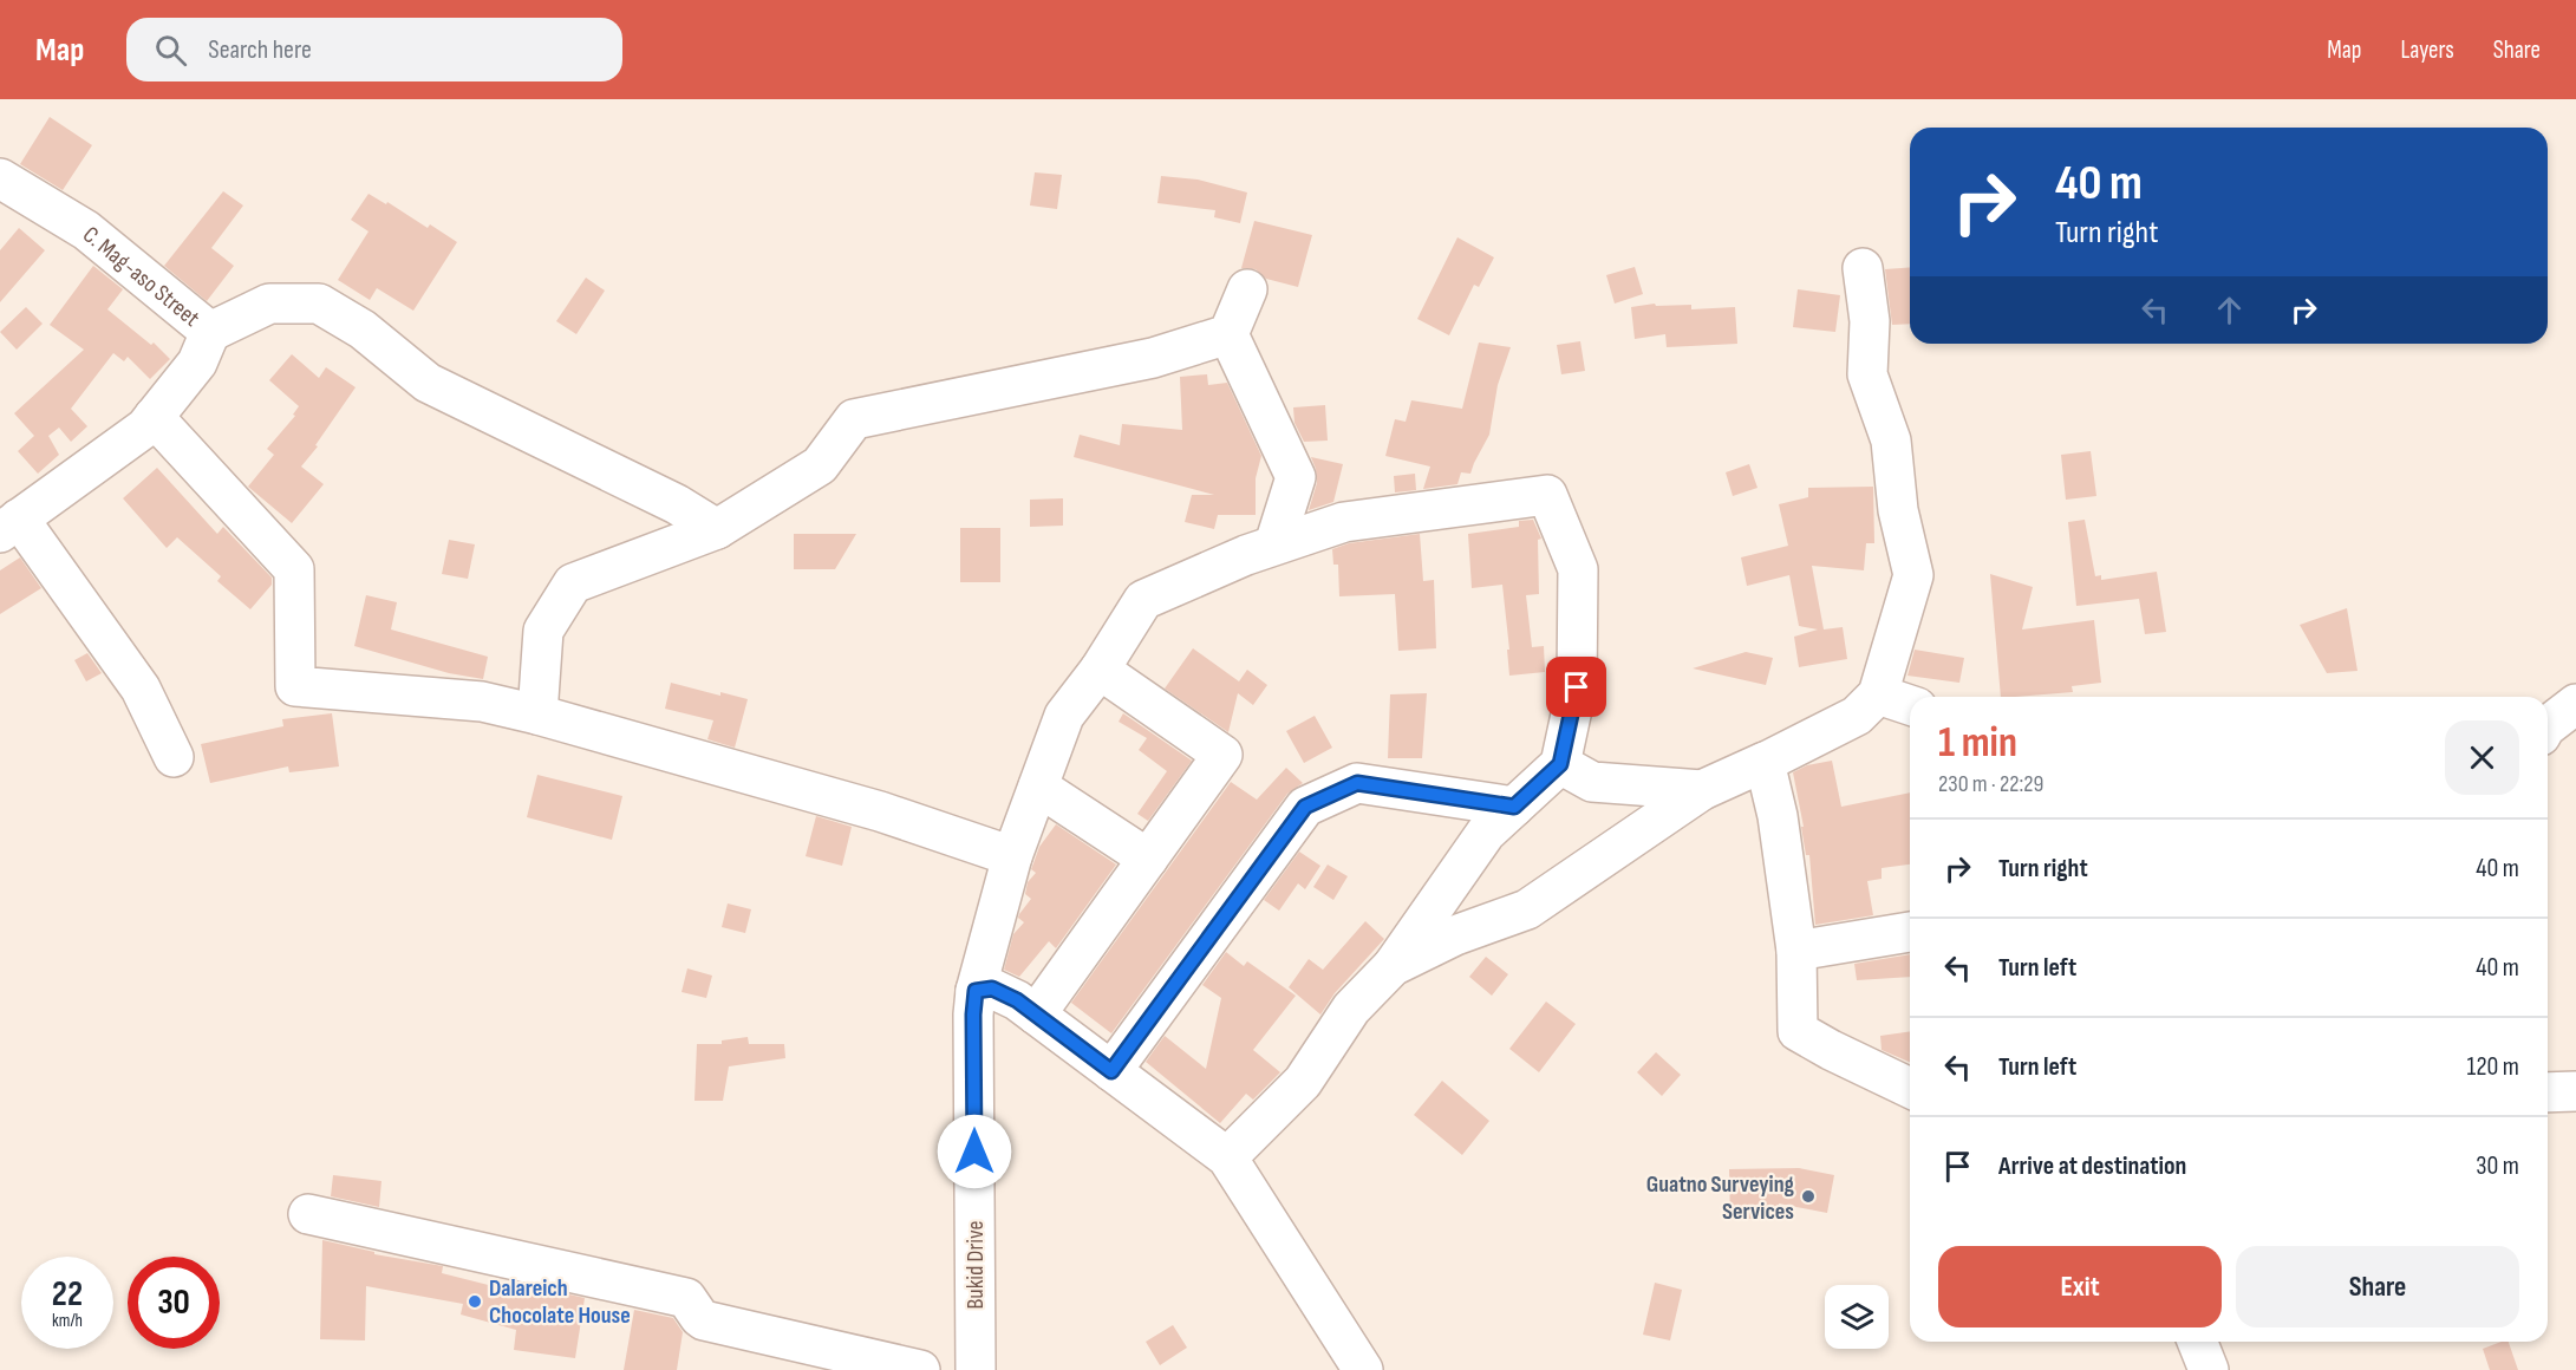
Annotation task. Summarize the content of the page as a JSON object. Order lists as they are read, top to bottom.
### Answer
{
  "streets": {
    "street": ["C. Mag-aso Street", "Bukid Drive"]
  },
  "places": ["Guatno Surveying Services", "Dalareich Chocolate House"],
  "page": {
    "header": "Map",
    "search": "Search here",
    "nav": ["Map", "Layers", "Share"],
    "turn": ["40 m", "Turn right"],
    "heading": ["1 min", "230 m · 22:29"],
    "list": [
      {
        "name": "Turn right",
        "value": "40 m"
      },
      {
        "name": "Turn left",
        "value": "40 m"
      },
      {
        "name": "Turn left",
        "value": "120 m"
      },
      {
        "name": "Arrive at destination",
        "value": "30 m"
      }
    ],
    "buttons": ["Exit", "Share"],
    "speed": "22 km/h",
    "limit": "30"
  }
}
